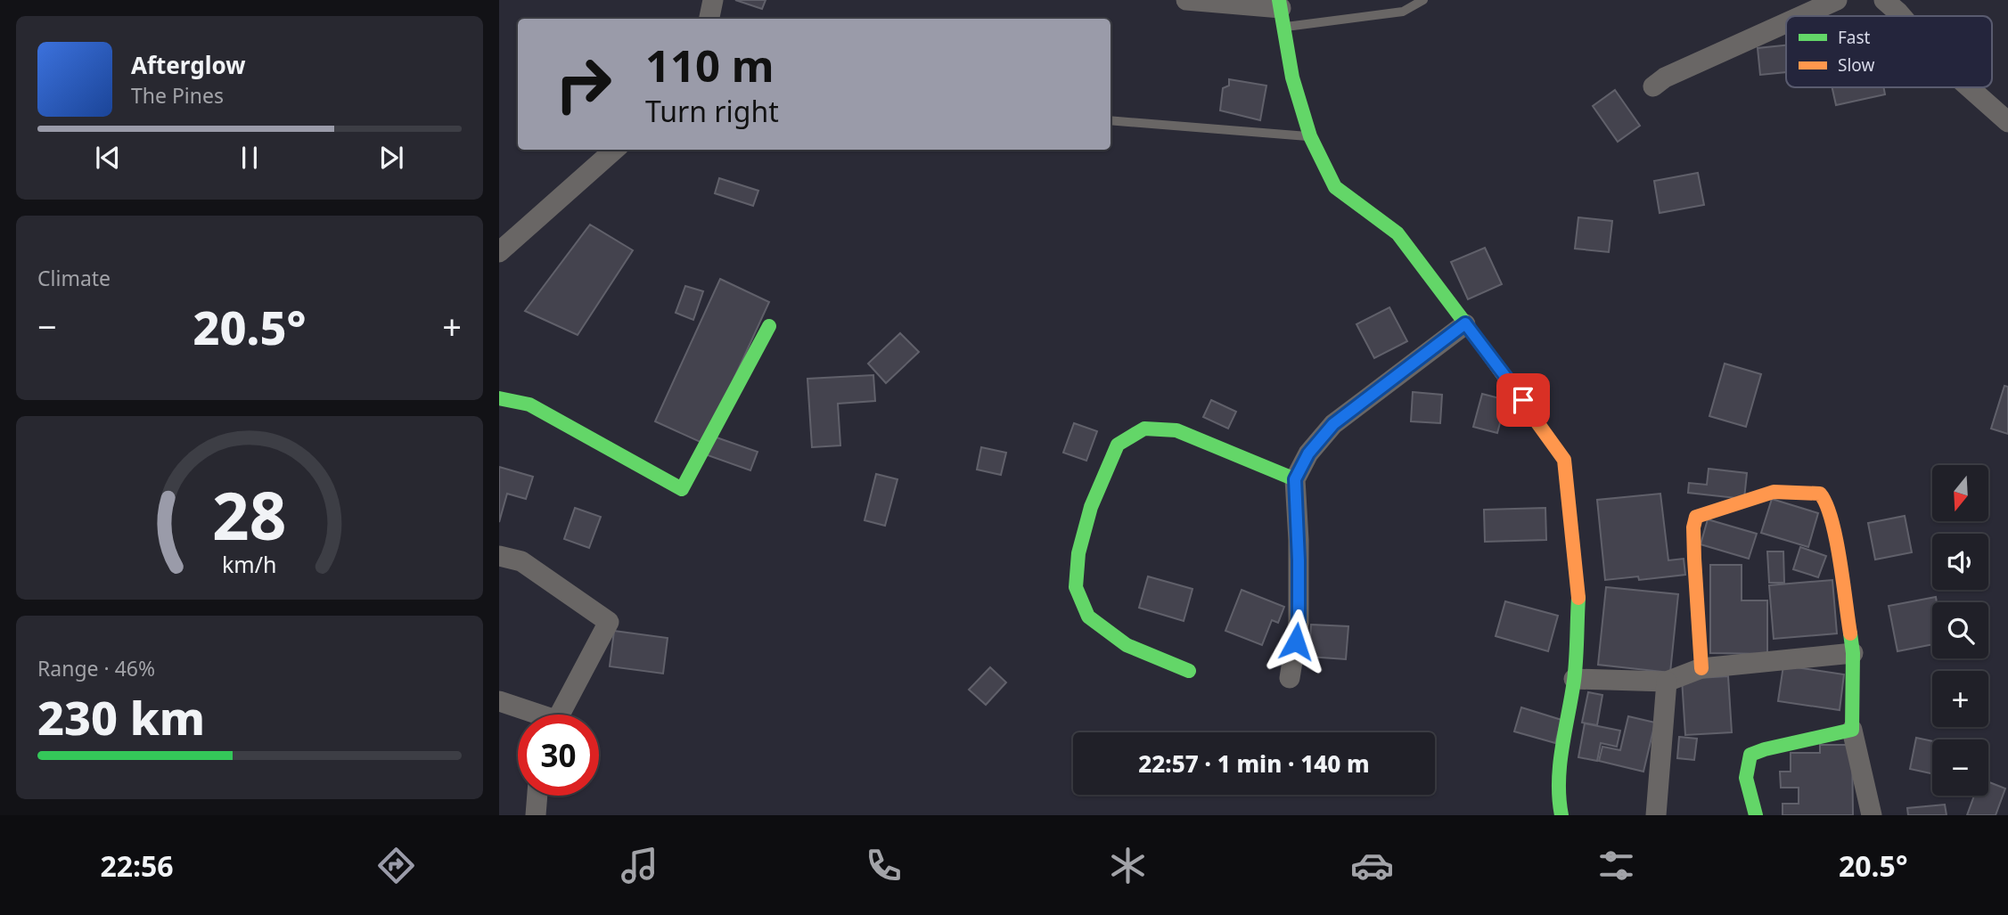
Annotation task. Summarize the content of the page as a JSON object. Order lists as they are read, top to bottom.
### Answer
{
  "legend": ["Fast", "Slow"],
  "north": "bottom",
  "page": {
    "turn": ["110 m", "Turn right"],
    "song": ["Afterglow", "The Pines"],
    "tile": [
      "Climate",
      ["Range · 46%", "230 km"]
    ],
    "heat": ["−", "20.5°", "+"],
    "map_buttons": ["+", "−"],
    "limit": "30",
    "trip": "22:57 · 1 min · 140 m",
    "tabs": ["22:56", "20.5°"],
    "gauge": ["28", "km/h"]
  }
}
